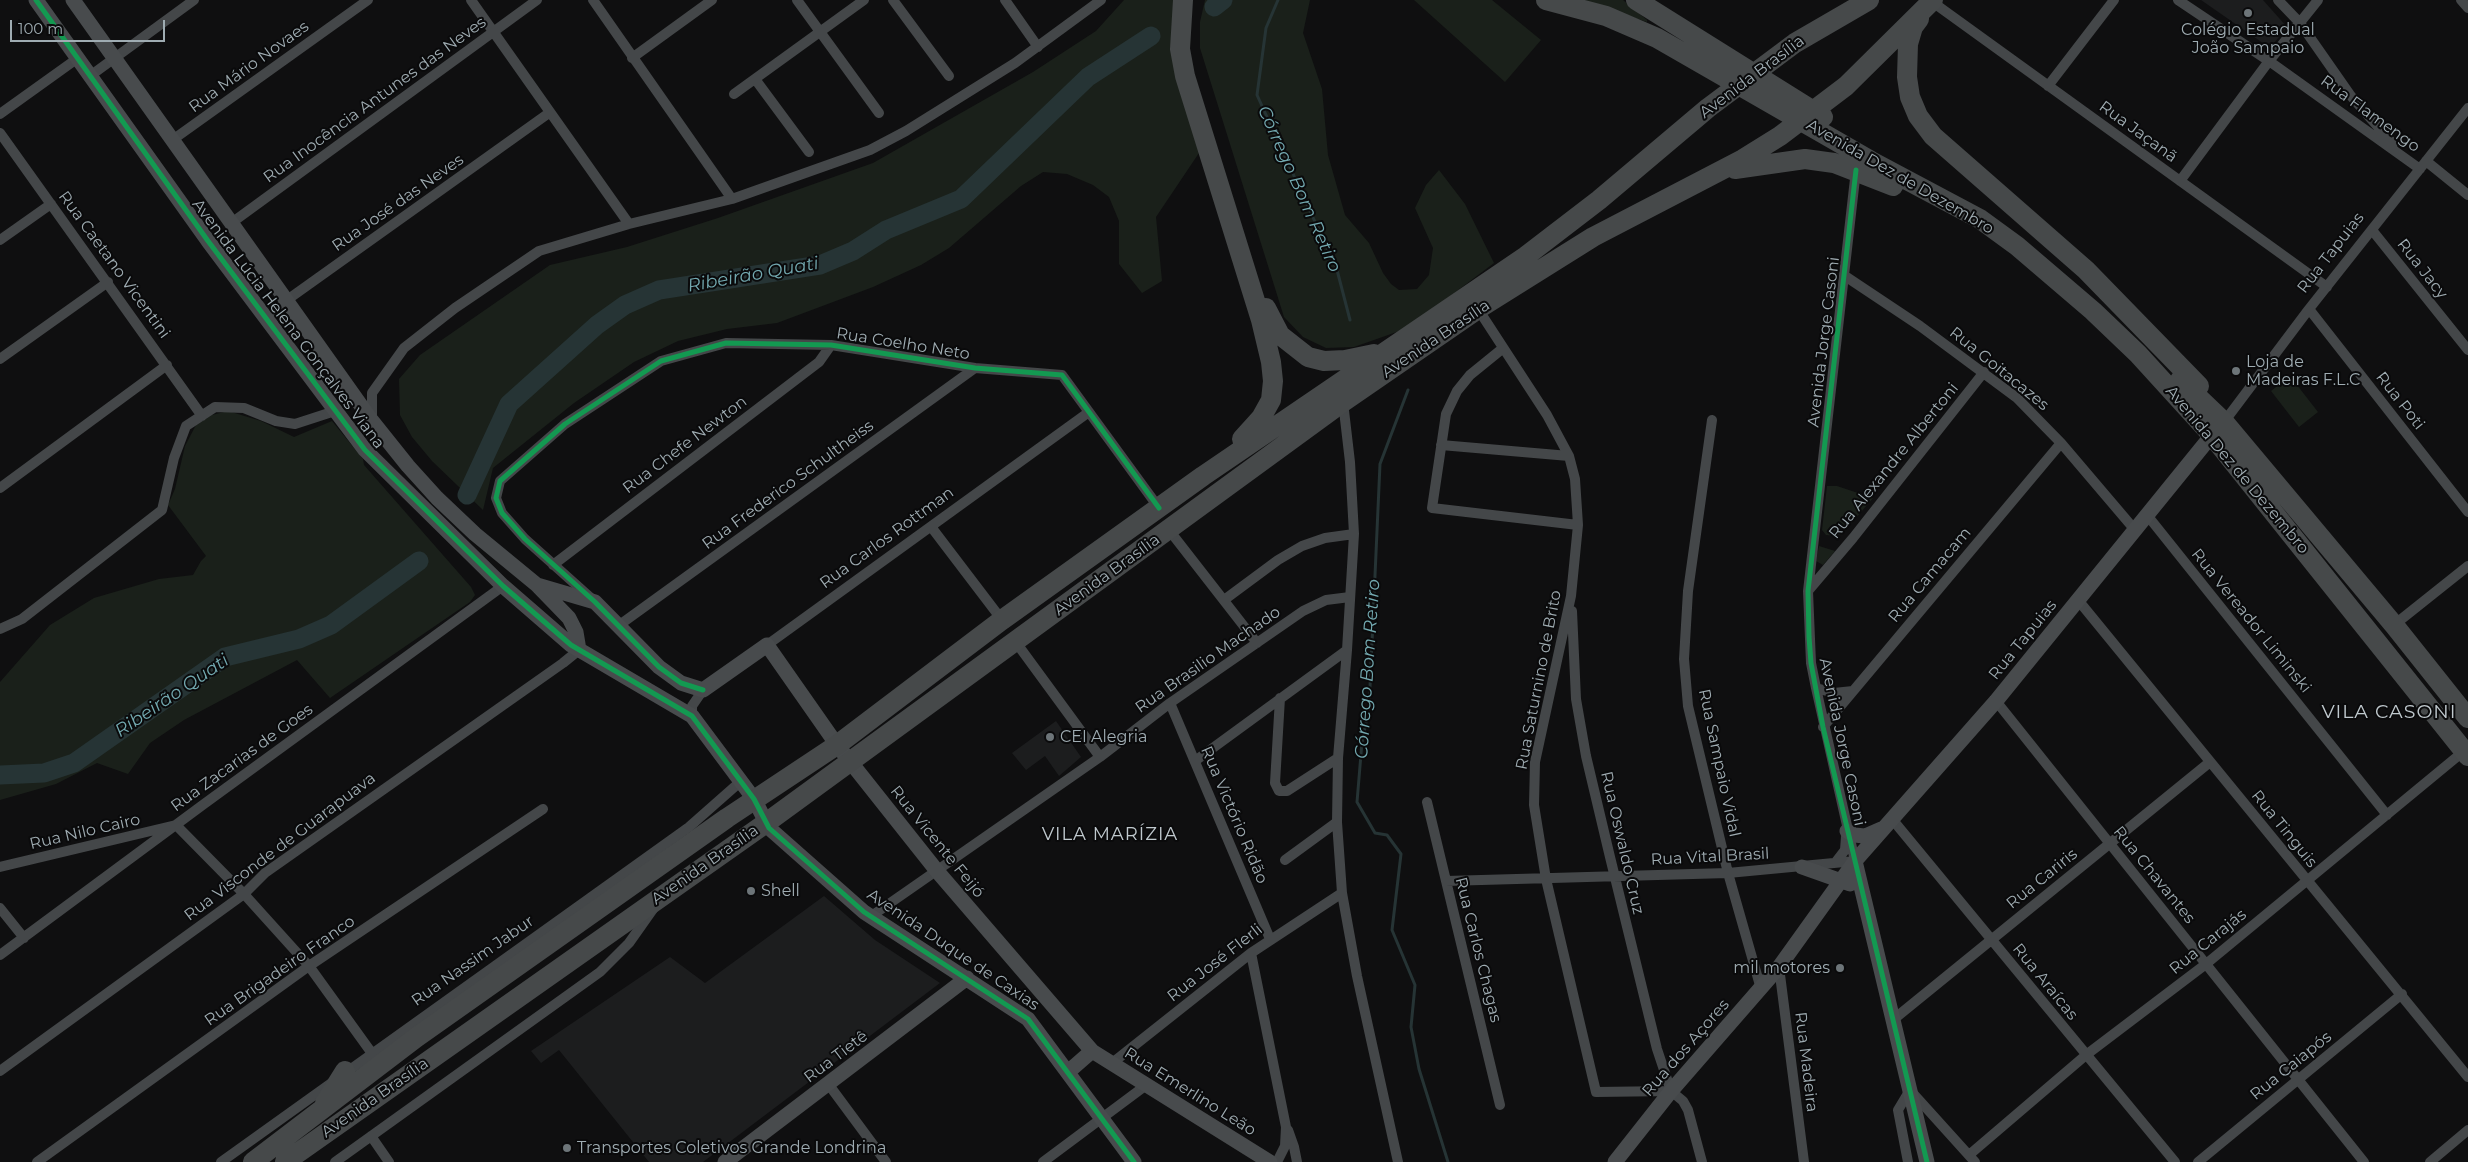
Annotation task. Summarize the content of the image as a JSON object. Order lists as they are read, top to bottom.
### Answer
{
  "streets": {
    "highway": ["Avenida Brasília", "Avenida Dez de Dezembro"],
    "street": [
      "Rua Mário Novaes",
      "Rua Inocência Antunes das Neves",
      "Rua Flamengo",
      "Rua Jaçanã",
      "Rua José das Neves",
      "Rua Tapuias",
      "Rua Caetano Vicentini",
      "Rua Jacy",
      "Avenida Lúcia Helena Gonçalves Viana",
      "Avenida Jorge Casoni",
      "Rua Coelho Neto",
      "Rua Goitacazes",
      "Rua Poti",
      "Rua Chefe Newton",
      "Rua Alexandre Albertoni",
      "Rua Frederico Schultheiss",
      "Rua Carlos Rottman",
      "Rua Camacam",
      "Rua Vereador Liminski",
      "Rua Brasilio Machado",
      "Rua Saturnino de Brito",
      "Rua Zacarias de Goes",
      "Rua Sampaio Vidal",
      "Rua Victório Ridão",
      "Rua Tinguis",
      "Rua Nilo Cairo",
      "Rua Vicente Feijó",
      "Rua Oswaldo Cruz",
      "Rua Visconde de Guarapuava",
      "Rua Vital Brasil",
      "Rua Chavantes",
      "Rua Cariris",
      "Rua Carajás",
      "Avenida Duque de Caxias",
      "Rua Carlos Chagas",
      "Rua Nassim Jabur",
      "Rua José FIerli",
      "Rua Brigadeiro Franco",
      "Rua Araícas",
      "Rua dos Açores",
      "Rua Tietê",
      "Rua Madeira",
      "Rua Caiapós",
      "Rua Emerlino Leão"
    ]
  },
  "crossings": [
    ["Rua Mário Novaes", "Avenida Lúcia Helena Gonçalves Viana"],
    ["Avenida Brasília", "Rua Jaçanã"],
    ["Avenida Brasília", "Rua Coelho Neto"],
    ["Avenida Brasília", "Rua Saturnino de Brito"],
    ["Avenida Brasília", "Rua Vicente Feijó"],
    ["Avenida Brasília", "Avenida Duque de Caxias"],
    ["Rua Inocência Antunes das Neves", "Avenida Lúcia Helena Gonçalves Viana"],
    ["Rua Flamengo", "Rua Tapuias"],
    ["Rua Jaçanã", "Rua Tapuias"],
    ["Avenida Dez de Dezembro", "Rua Tapuias"],
    ["Avenida Dez de Dezembro", "Rua Carajás"],
    ["Rua José das Neves", "Avenida Lúcia Helena Gonçalves Viana"],
    ["Rua Tapuias", "Rua Jacy"],
    ["Rua Tapuias", "Avenida Jorge Casoni"],
    ["Rua Tapuias", "Rua Goitacazes"],
    ["Rua Tapuias", "Rua Poti"],
    ["Rua Tapuias", "Rua Vereador Liminski"],
    ["Rua Tapuias", "Rua Tinguis"],
    ["Rua Tapuias", "Rua Vital Brasil"],
    ["Rua Tapuias", "Rua Chavantes"],
    ["Rua Tapuias", "Rua Araícas"],
    ["Rua Tapuias", "Rua dos Açores"],
    ["Avenida Lúcia Helena Gonçalves Viana", "Rua Zacarias de Goes"],
    ["Avenida Lúcia Helena Gonçalves Viana", "Rua Visconde de Guarapuava"],
    ["Avenida Lúcia Helena Gonçalves Viana", "Avenida Duque de Caxias"],
    ["Avenida Jorge Casoni", "Rua Goitacazes"],
    ["Avenida Jorge Casoni", "Rua Alexandre Albertoni"],
    ["Avenida Jorge Casoni", "Rua Camacam"],
    ["Avenida Jorge Casoni", "Rua Vital Brasil"],
    ["Avenida Jorge Casoni", "Rua Cariris"],
    ["Avenida Jorge Casoni", "Rua dos Açores"],
    ["Rua Coelho Neto", "Rua Chefe Newton"],
    ["Rua Coelho Neto", "Rua Frederico Schultheiss"],
    ["Rua Coelho Neto", "Rua Carlos Rottman"],
    ["Rua Goitacazes", "Rua Alexandre Albertoni"],
    ["Rua Goitacazes", "Rua Camacam"],
    ["Rua Carlos Rottman", "Rua Vicente Feijó"],
    ["Rua Carlos Rottman", "Avenida Duque de Caxias"],
    ["Rua Vereador Liminski", "Rua Carajás"],
    ["Rua Brasilio Machado", "Rua Victório Ridão"],
    ["Rua Brasilio Machado", "Rua Vicente Feijó"],
    ["Rua Brasilio Machado", "Avenida Duque de Caxias"],
    ["Rua Saturnino de Brito", "Rua Oswaldo Cruz"],
    ["Rua Saturnino de Brito", "Rua Vital Brasil"],
    ["Rua Saturnino de Brito", "Rua dos Açores"],
    ["Rua Zacarias de Goes", "Rua Nilo Cairo"],
    ["Rua Sampaio Vidal", "Rua Vital Brasil"],
    ["Rua Sampaio Vidal", "Rua dos Açores"],
    ["Rua Victório Ridão", "Rua José FIerli"],
    ["Rua Tinguis", "Rua Cariris"],
    ["Rua Tinguis", "Rua Carajás"],
    ["Rua Tinguis", "Rua Caiapós"],
    ["Rua Vicente Feijó", "Rua Emerlino Leão"],
    ["Rua Oswaldo Cruz", "Rua Vital Brasil"],
    ["Rua Oswaldo Cruz", "Rua dos Açores"],
    ["Rua Visconde de Guarapuava", "Avenida Duque de Caxias"],
    ["Rua Vital Brasil", "Rua Carlos Chagas"],
    ["Rua Vital Brasil", "Rua dos Açores"],
    ["Rua Chavantes", "Rua Cariris"],
    ["Rua Chavantes", "Rua Carajás"],
    ["Rua Chavantes", "Rua Caiapós"],
    ["Rua Cariris", "Rua Araícas"],
    ["Rua Carajás", "Rua Araícas"],
    ["Avenida Duque de Caxias", "Rua Nassim Jabur"],
    ["Avenida Duque de Caxias", "Rua Tietê"],
    ["Rua José FIerli", "Rua Emerlino Leão"],
    ["Rua dos Açores", "Rua Madeira"]
  ],
  "districts": ["VILA CASONI", "VILA MARÍZIA"],
  "water": ["Córrego Bom Retiro", "Ribeirão Quati"],
  "places": [
    "Colégio Estadual João Sampaio",
    "Loja de Madeiras F.L.C",
    "CEI Alegria",
    "Shell",
    "mil motores",
    "Transportes Coletivos Grande Londrina"
  ],
  "scale_bar": "100 m"
}
